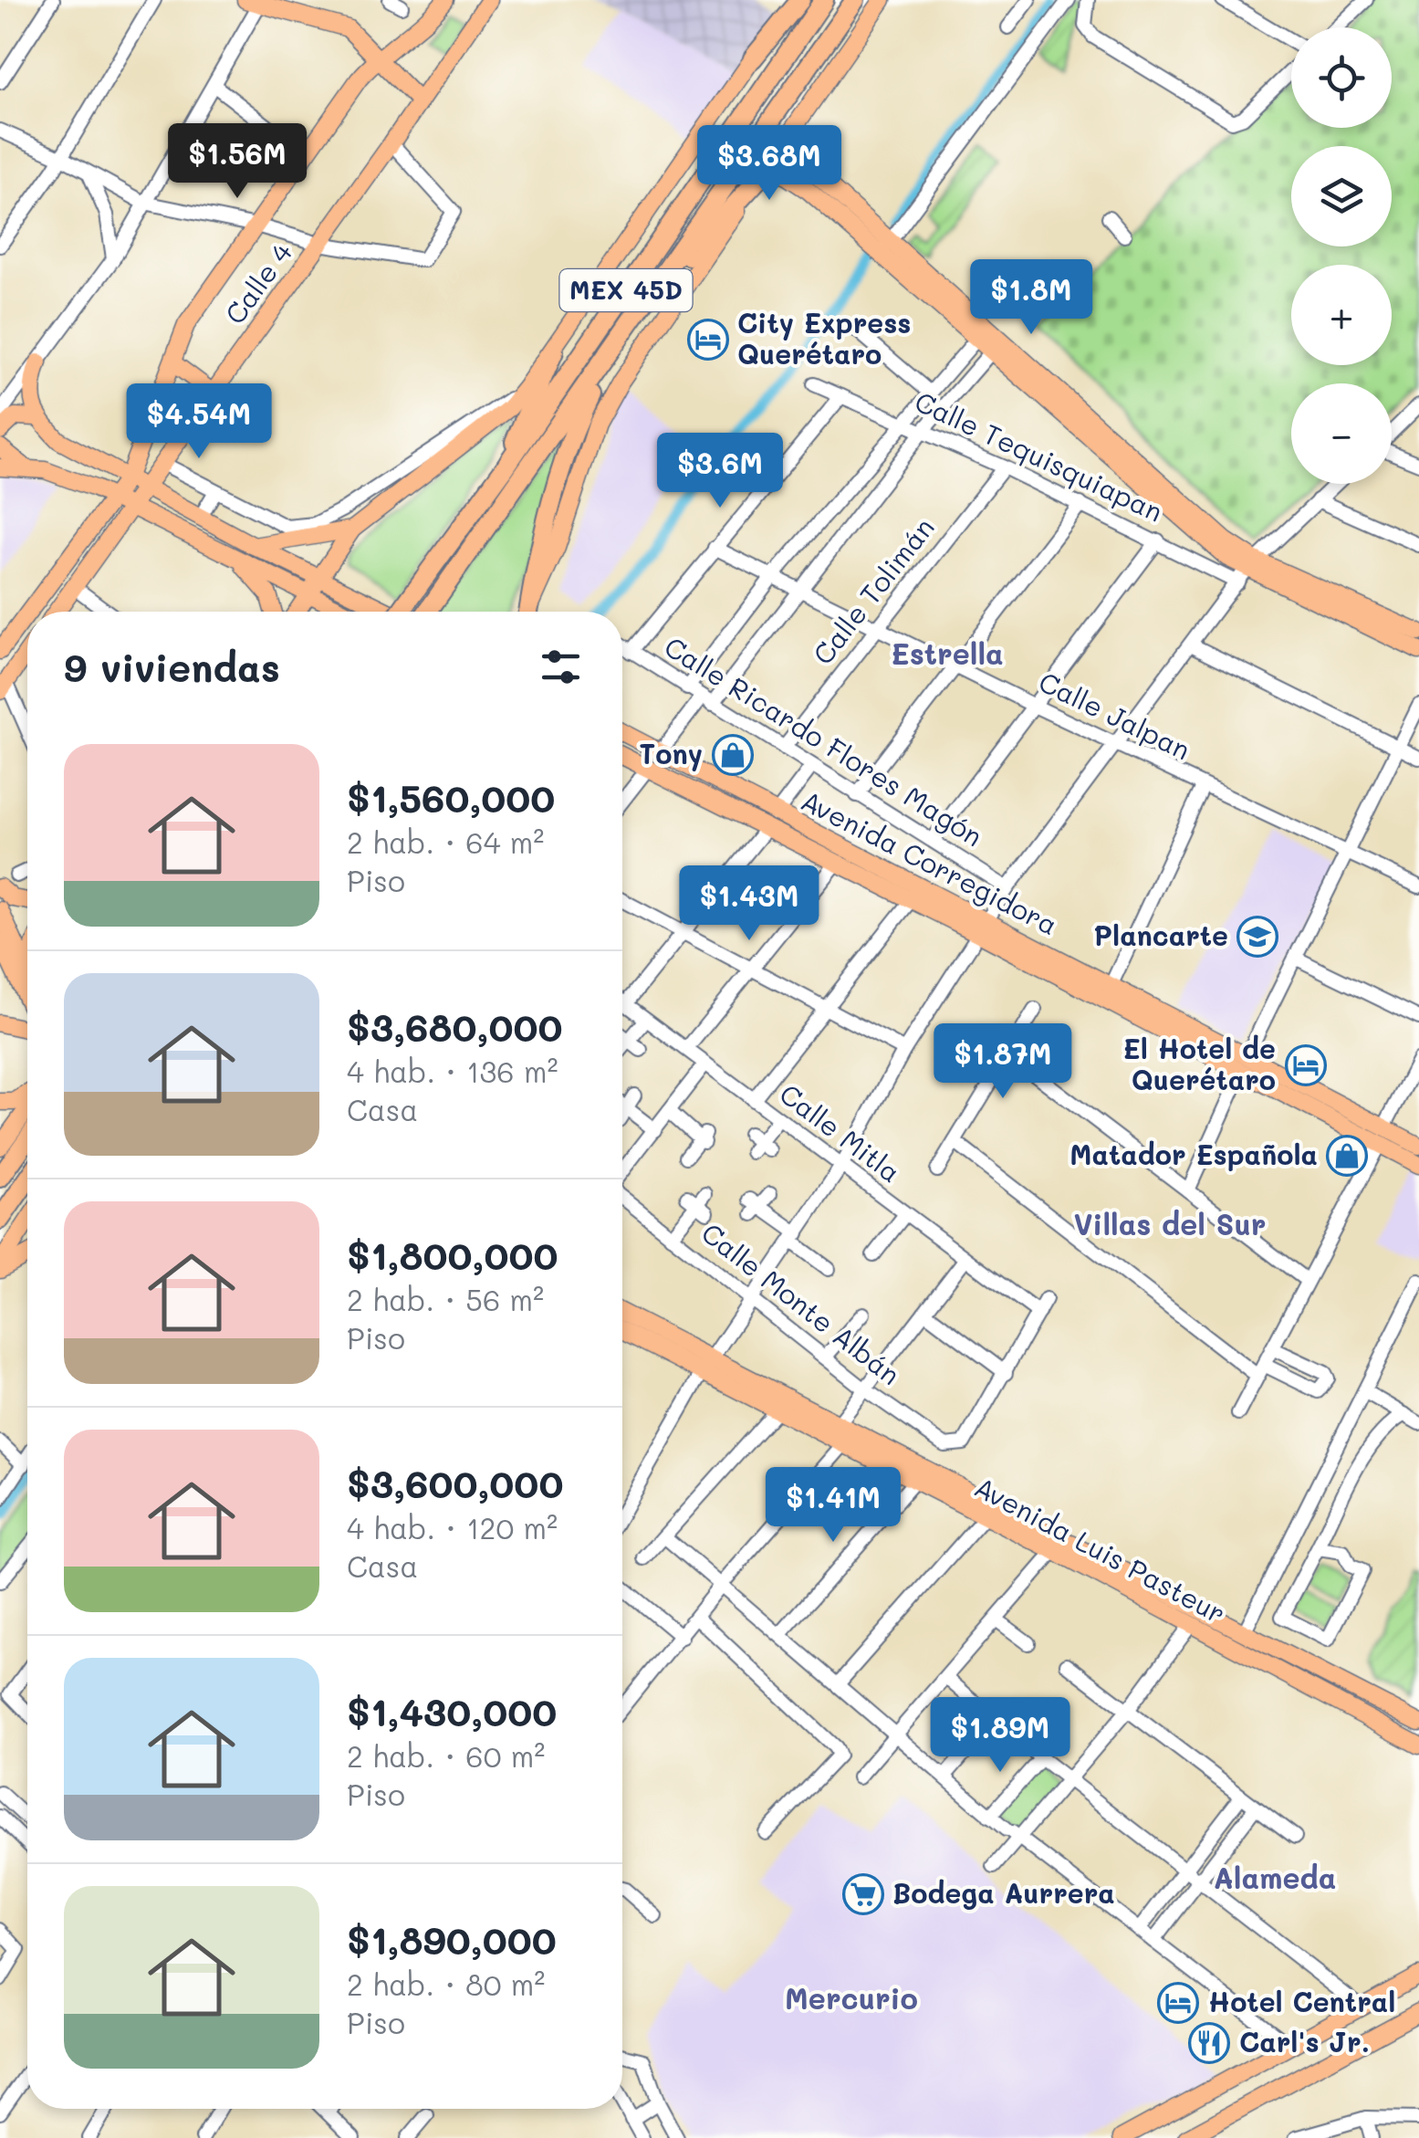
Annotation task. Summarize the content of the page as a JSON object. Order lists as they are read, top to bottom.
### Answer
{
  "streets": {
    "highway": ["MEX 45D"],
    "main road": ["Calle 4", "Avenida Corregidora", "Avenida Luis Pasteur"],
    "street": [
      "Calle Tequisquiapan",
      "Calle Tolimán",
      "Calle Jalpan",
      "Calle Ricardo Flores Magón",
      "Calle Mitla",
      "Calle Monte Albán"
    ]
  },
  "crossings": [
    ["Calle Tequisquiapan", "Calle Tolimán"],
    ["Calle Tolimán", "Calle Jalpan"],
    ["Calle Tolimán", "Calle Ricardo Flores Magón"]
  ],
  "districts": [
    "Estrella",
    "Villas del Sur",
    "Alameda",
    "Mercurio"
  ],
  "places": {
    "hotel": ["City Express Querétaro", "El Hotel de Querétaro", "Hotel Central"],
    "shop": ["Tony", "Matador Española"],
    "school or university": ["Plancarte"],
    "supermarket": ["Bodega Aurrera"],
    "restaurant": ["Carl's Jr."]
  },
  "page": {
    "map_buttons": ["+", "−"],
    "price": [
      "$1.56M",
      "$3.68M",
      "$1.8M",
      "$4.54M",
      "$3.6M",
      "$1.43M",
      "$1.87M",
      "$1.41M",
      "$1.89M"
    ],
    "heading": "9 viviendas",
    "list": [
      {
        "name": "$1,560,000",
        "note": "2 hab. · 64 m² · Piso"
      },
      {
        "name": "$3,680,000",
        "note": "4 hab. · 136 m² · Casa"
      },
      {
        "name": "$1,800,000",
        "note": "2 hab. · 56 m² · Piso"
      },
      {
        "name": "$3,600,000",
        "note": "4 hab. · 120 m² · Casa"
      },
      {
        "name": "$1,430,000",
        "note": "2 hab. · 60 m² · Piso"
      },
      {
        "name": "$1,890,000",
        "note": "2 hab. · 80 m² · Piso"
      }
    ]
  }
}
